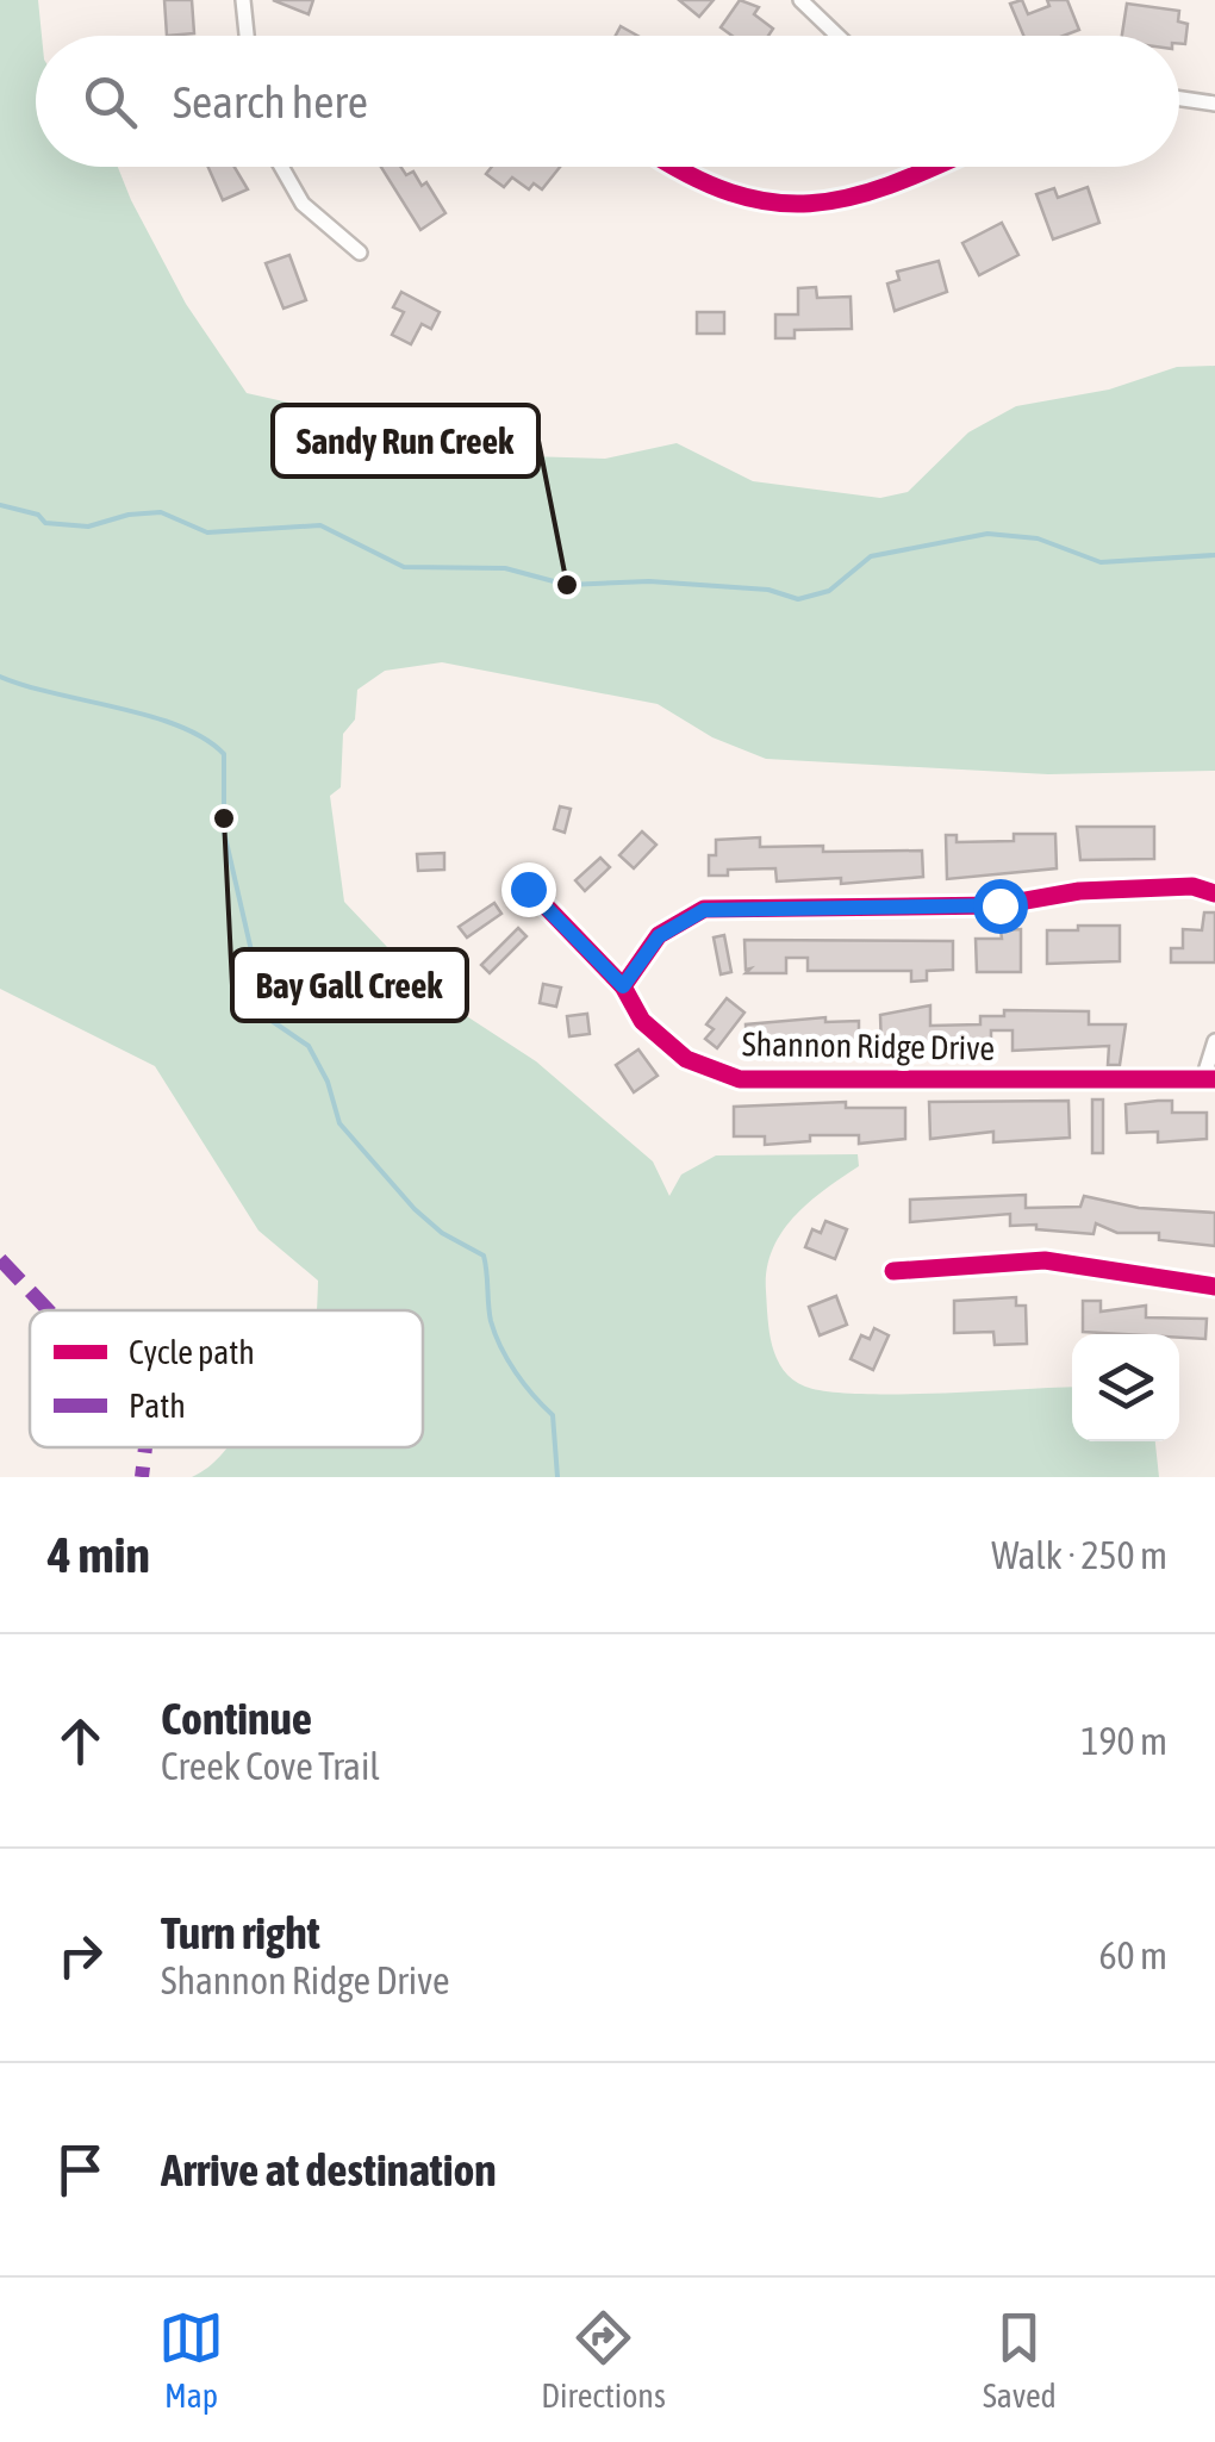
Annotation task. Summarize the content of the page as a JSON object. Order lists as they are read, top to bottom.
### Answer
{
  "streets": {
    "street": ["Shannon Ridge Drive"]
  },
  "places": ["Sandy Run Creek", "Bay Gall Creek"],
  "legend": ["Cycle path", "Path"],
  "page": {
    "search": "Search here",
    "heading": ["4 min", "Walk · 250 m"],
    "list": [
      ["Continue", "Creek Cove Trail", "190 m"],
      ["Turn right", "Shannon Ridge Drive", "60 m"],
      "Arrive at destination"
    ],
    "nav": ["Map", "Directions", "Saved"]
  }
}
